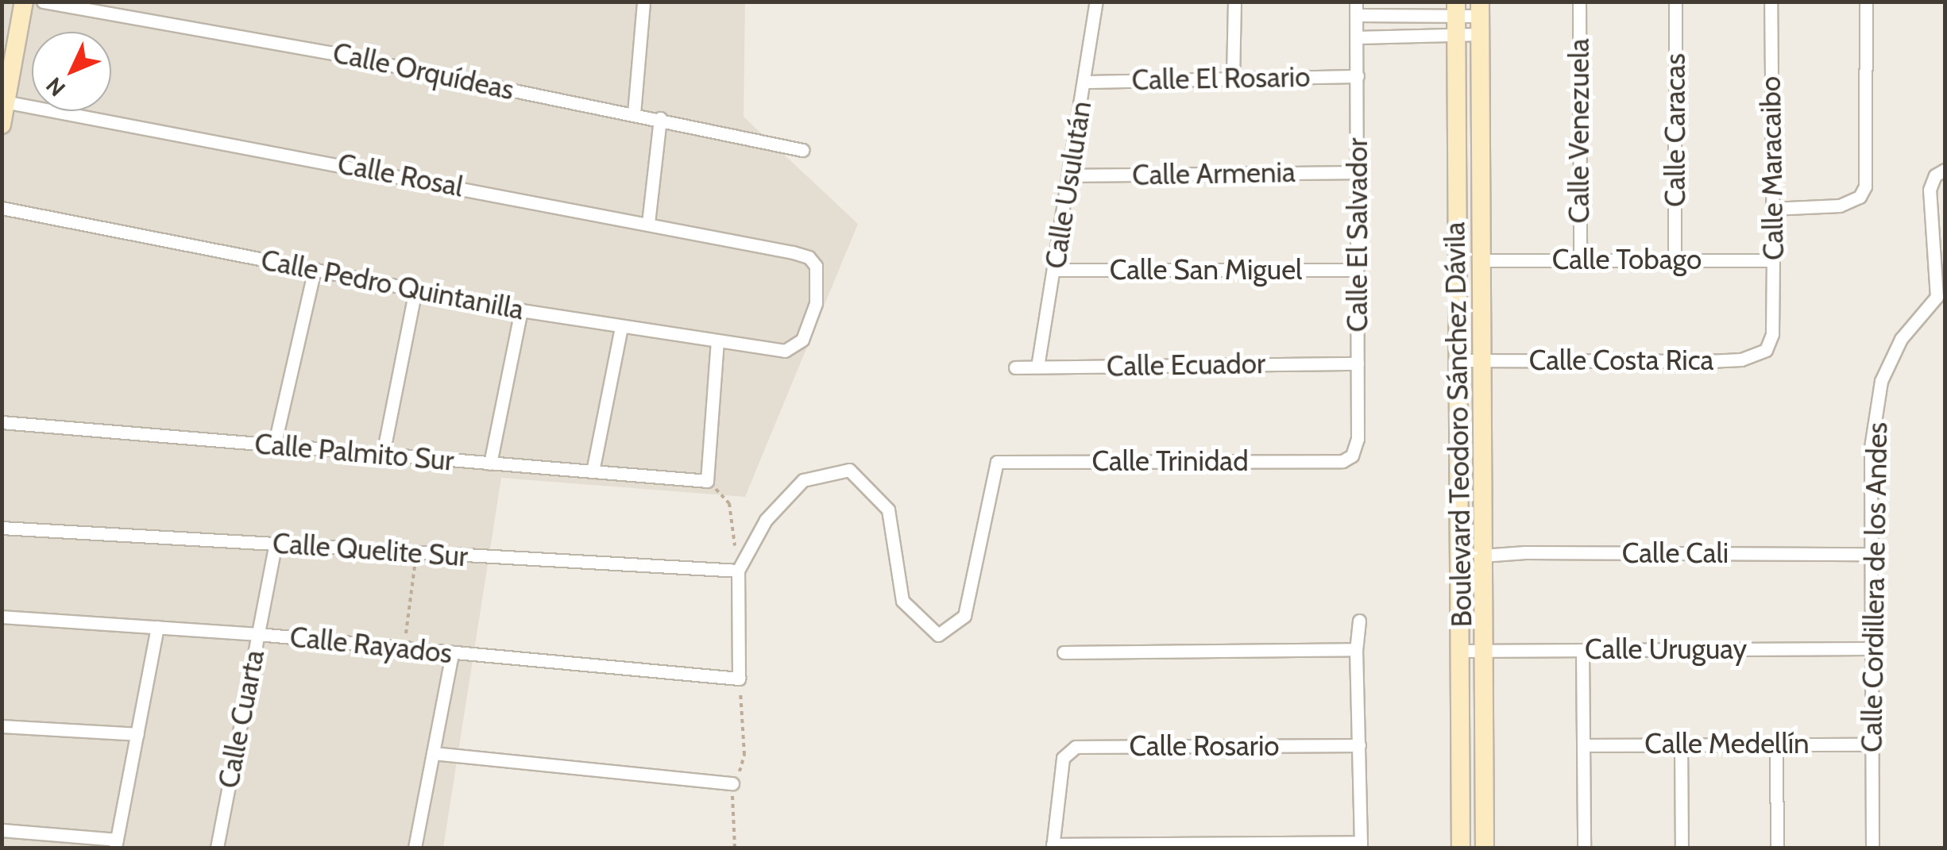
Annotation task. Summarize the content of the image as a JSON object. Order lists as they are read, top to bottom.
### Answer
{
  "streets": {
    "street": [
      "Calle Orquídeas",
      "Calle El Rosario",
      "Calle Caracas",
      "Calle Venezuela",
      "Calle Maracaibo",
      "Calle Armenia",
      "Calle Rosal",
      "Calle Usulután",
      "Calle El Salvador",
      "Calle Tobago",
      "Calle San Miguel",
      "Calle Pedro Quintanilla",
      "Calle Costa Rica",
      "Calle Ecuador",
      "Boulevard Teodoro Sánchez Dávila",
      "Calle Palmito Sur",
      "Calle Trinidad",
      "Calle Quelite Sur",
      "Calle Cali",
      "Calle Cordillera de los Andes",
      "Calle Rayados",
      "Calle Uruguay",
      "Calle Cuarta",
      "Calle Medellín",
      "Calle Rosario"
    ]
  },
  "crossings": [
    ["Calle El Rosario", "Calle Usulután"],
    ["Calle El Rosario", "Calle El Salvador"],
    ["Calle Caracas", "Calle Tobago"],
    ["Calle Venezuela", "Calle Tobago"],
    ["Calle Maracaibo", "Calle Tobago"],
    ["Calle Maracaibo", "Calle Costa Rica"],
    ["Calle Armenia", "Calle Usulután"],
    ["Calle Armenia", "Calle El Salvador"],
    ["Calle Rosal", "Calle Pedro Quintanilla"],
    ["Calle Usulután", "Calle San Miguel"],
    ["Calle Usulután", "Calle Ecuador"],
    ["Calle El Salvador", "Calle San Miguel"],
    ["Calle El Salvador", "Calle Ecuador"],
    ["Calle El Salvador", "Calle Trinidad"],
    ["Calle Tobago", "Boulevard Teodoro Sánchez Dávila"],
    ["Calle Costa Rica", "Boulevard Teodoro Sánchez Dávila"],
    ["Boulevard Teodoro Sánchez Dávila", "Calle Cali"],
    ["Boulevard Teodoro Sánchez Dávila", "Calle Uruguay"],
    ["Calle Trinidad", "Calle Quelite Sur"],
    ["Calle Quelite Sur", "Calle Cuarta"],
    ["Calle Cali", "Calle Cordillera de los Andes"],
    ["Calle Cordillera de los Andes", "Calle Uruguay"],
    ["Calle Cordillera de los Andes", "Calle Medellín"],
    ["Calle Rayados", "Calle Cuarta"]
  ],
  "north": "bottom left"
}
